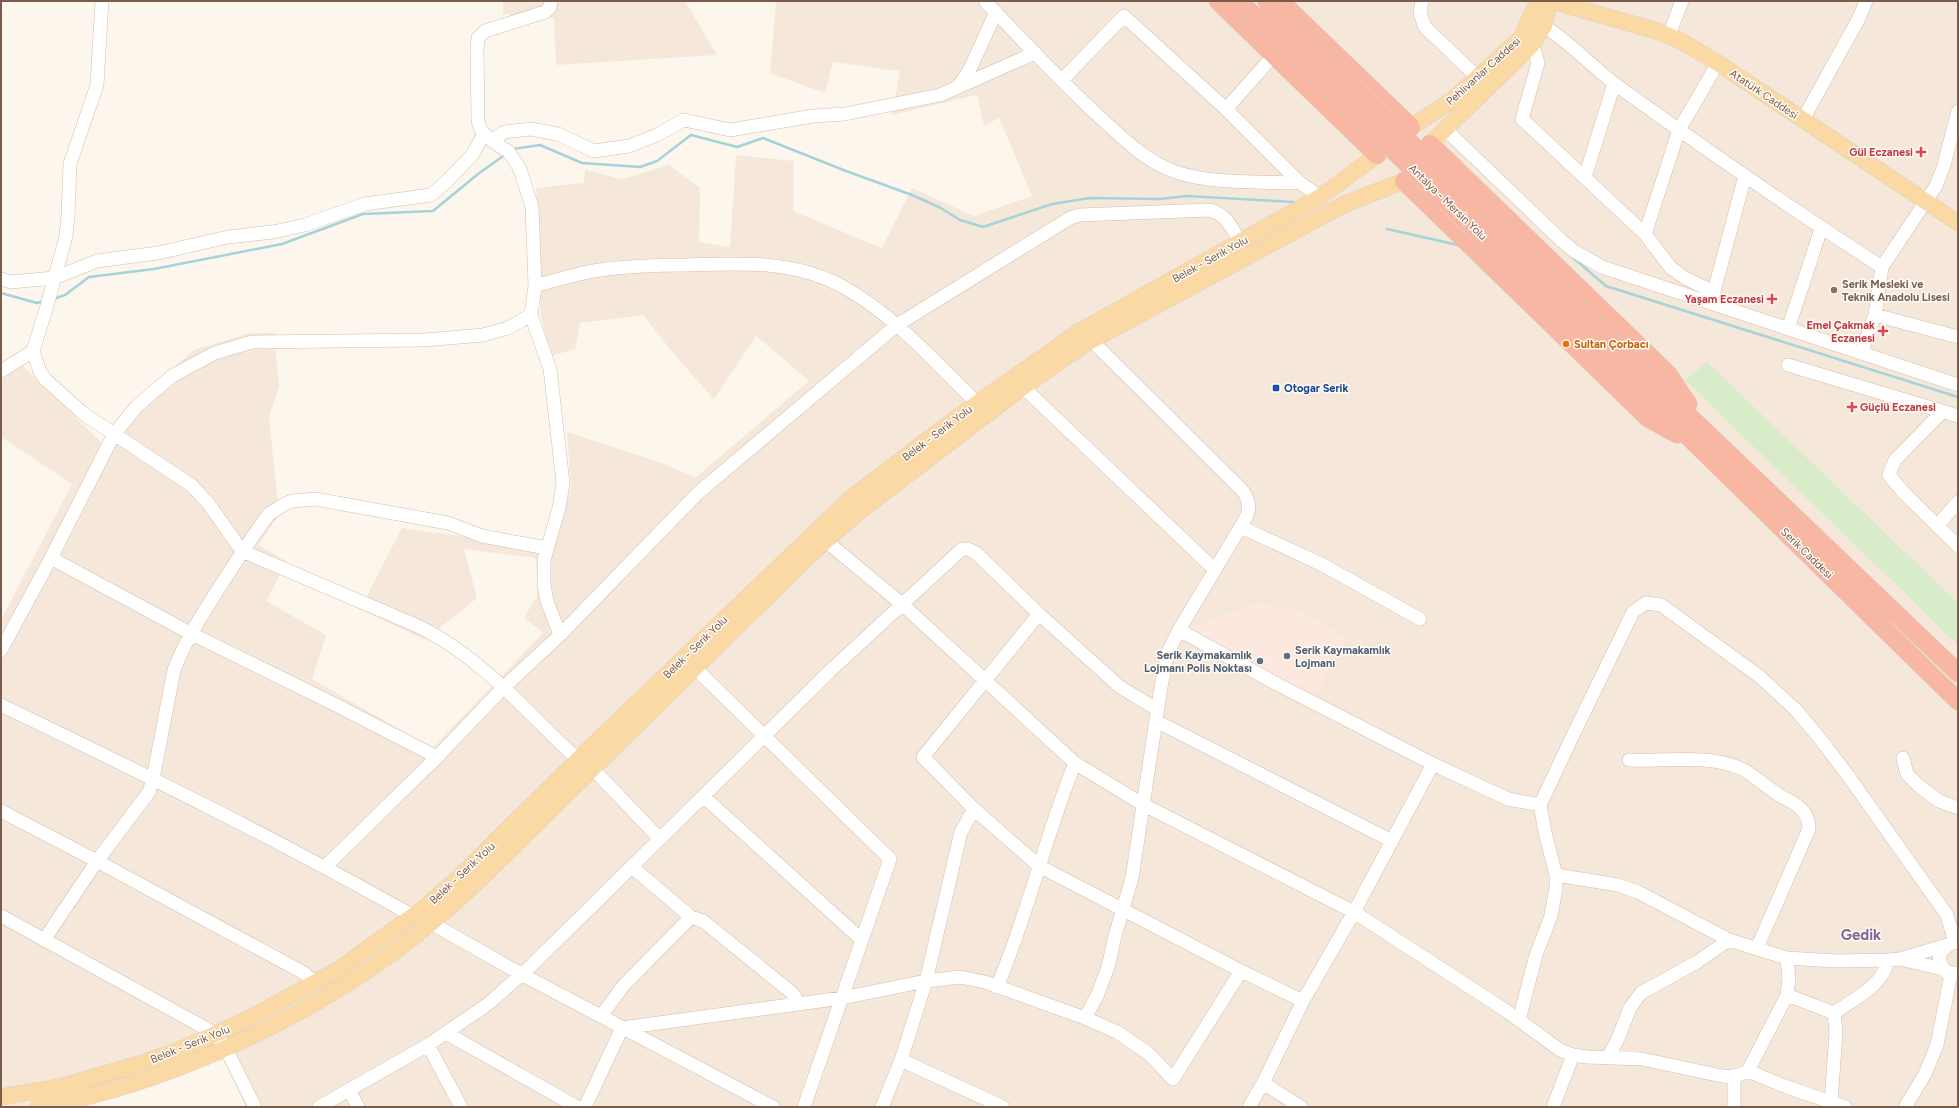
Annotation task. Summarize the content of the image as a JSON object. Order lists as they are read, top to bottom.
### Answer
{
  "streets": {
    "highway": ["Antalya - Mersin Yolu", "Serik Caddesi"],
    "main road": ["Pehlivanlar Caddesi", "Atatürk Caddesi", "Belek - Serik Yolu"]
  },
  "crossings": [
    ["Pehlivanlar Caddesi", "Atatürk Caddesi"],
    ["Pehlivanlar Caddesi", "Belek - Serik Yolu"],
    ["Atatürk Caddesi", "Belek - Serik Yolu"],
    ["Antalya - Mersin Yolu", "Serik Caddesi"]
  ],
  "districts": ["Gedik"],
  "places": {
    "health": [
      "Gül Eczanesi",
      "Yaşam Eczanesi",
      "Emel Çakmak Eczanesi",
      "Güçlü Eczanesi"
    ],
    "other": [
      "Serik Mesleki ve Teknik Anadolu Lisesi",
      "Sultan Çorbacı",
      "Serik Kaymakamlık Lojmanı",
      "Serik Kaymakamlık Lojmanı Polis Noktası"
    ],
    "transit": ["Otogar Serik"]
  }
}
